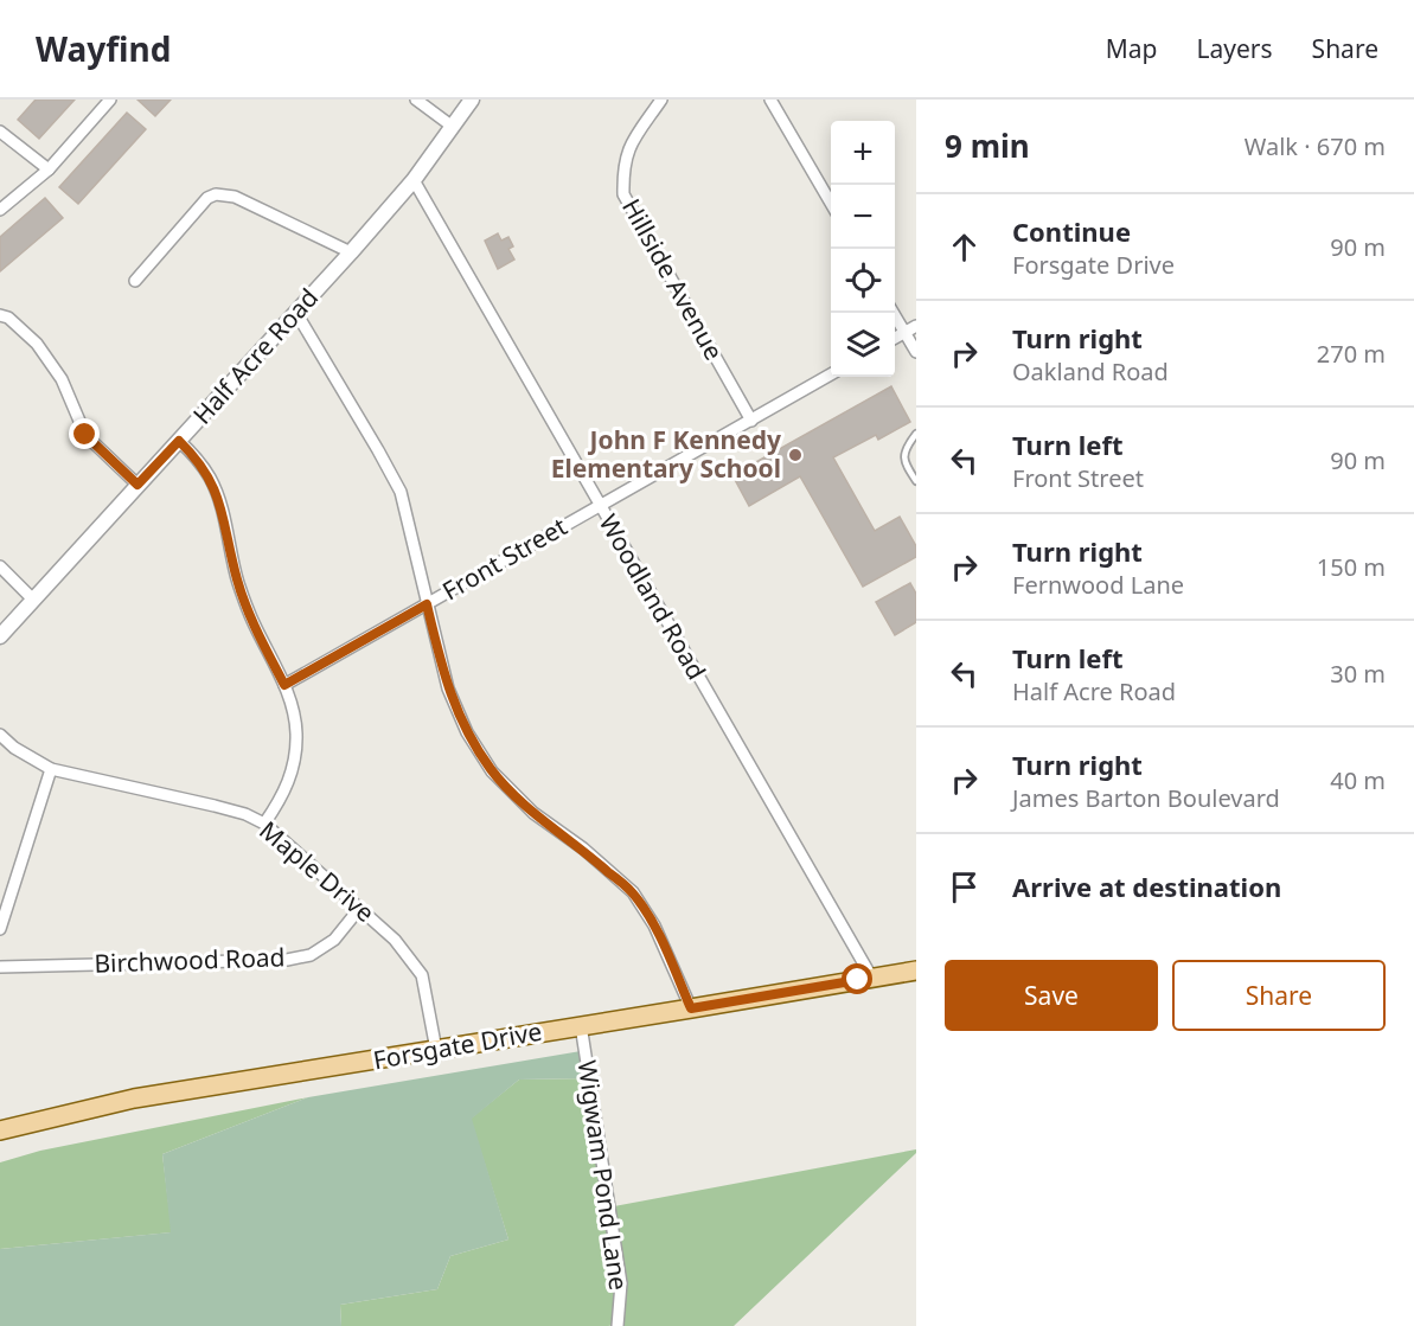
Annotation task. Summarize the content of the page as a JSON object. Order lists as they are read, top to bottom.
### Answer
{
  "streets": {
    "main road": ["Forsgate Drive"],
    "street": [
      "Hillside Avenue",
      "Half Acre Road",
      "Front Street",
      "Woodland Road",
      "Maple Drive",
      "Birchwood Road",
      "Wigwam Pond Lane"
    ]
  },
  "crossings": [
    ["Hillside Avenue", "Front Street"],
    ["Half Acre Road", "Woodland Road"],
    ["Front Street", "Woodland Road"],
    ["Woodland Road", "Forsgate Drive"],
    ["Maple Drive", "Birchwood Road"],
    ["Maple Drive", "Forsgate Drive"],
    ["Forsgate Drive", "Wigwam Pond Lane"]
  ],
  "places": ["John F Kennedy Elementary School"],
  "page": {
    "header": "Wayfind",
    "nav": ["Map", "Layers", "Share"],
    "heading": ["9 min", "Walk · 670 m"],
    "map_buttons": ["+", "−"],
    "list": [
      ["Continue", "Forsgate Drive", "90 m"],
      ["Turn right", "Oakland Road", "270 m"],
      ["Turn left", "Front Street", "90 m"],
      ["Turn right", "Fernwood Lane", "150 m"],
      ["Turn left", "Half Acre Road", "30 m"],
      ["Turn right", "James Barton Boulevard", "40 m"],
      "Arrive at destination"
    ],
    "buttons": ["Save", "Share"]
  }
}
